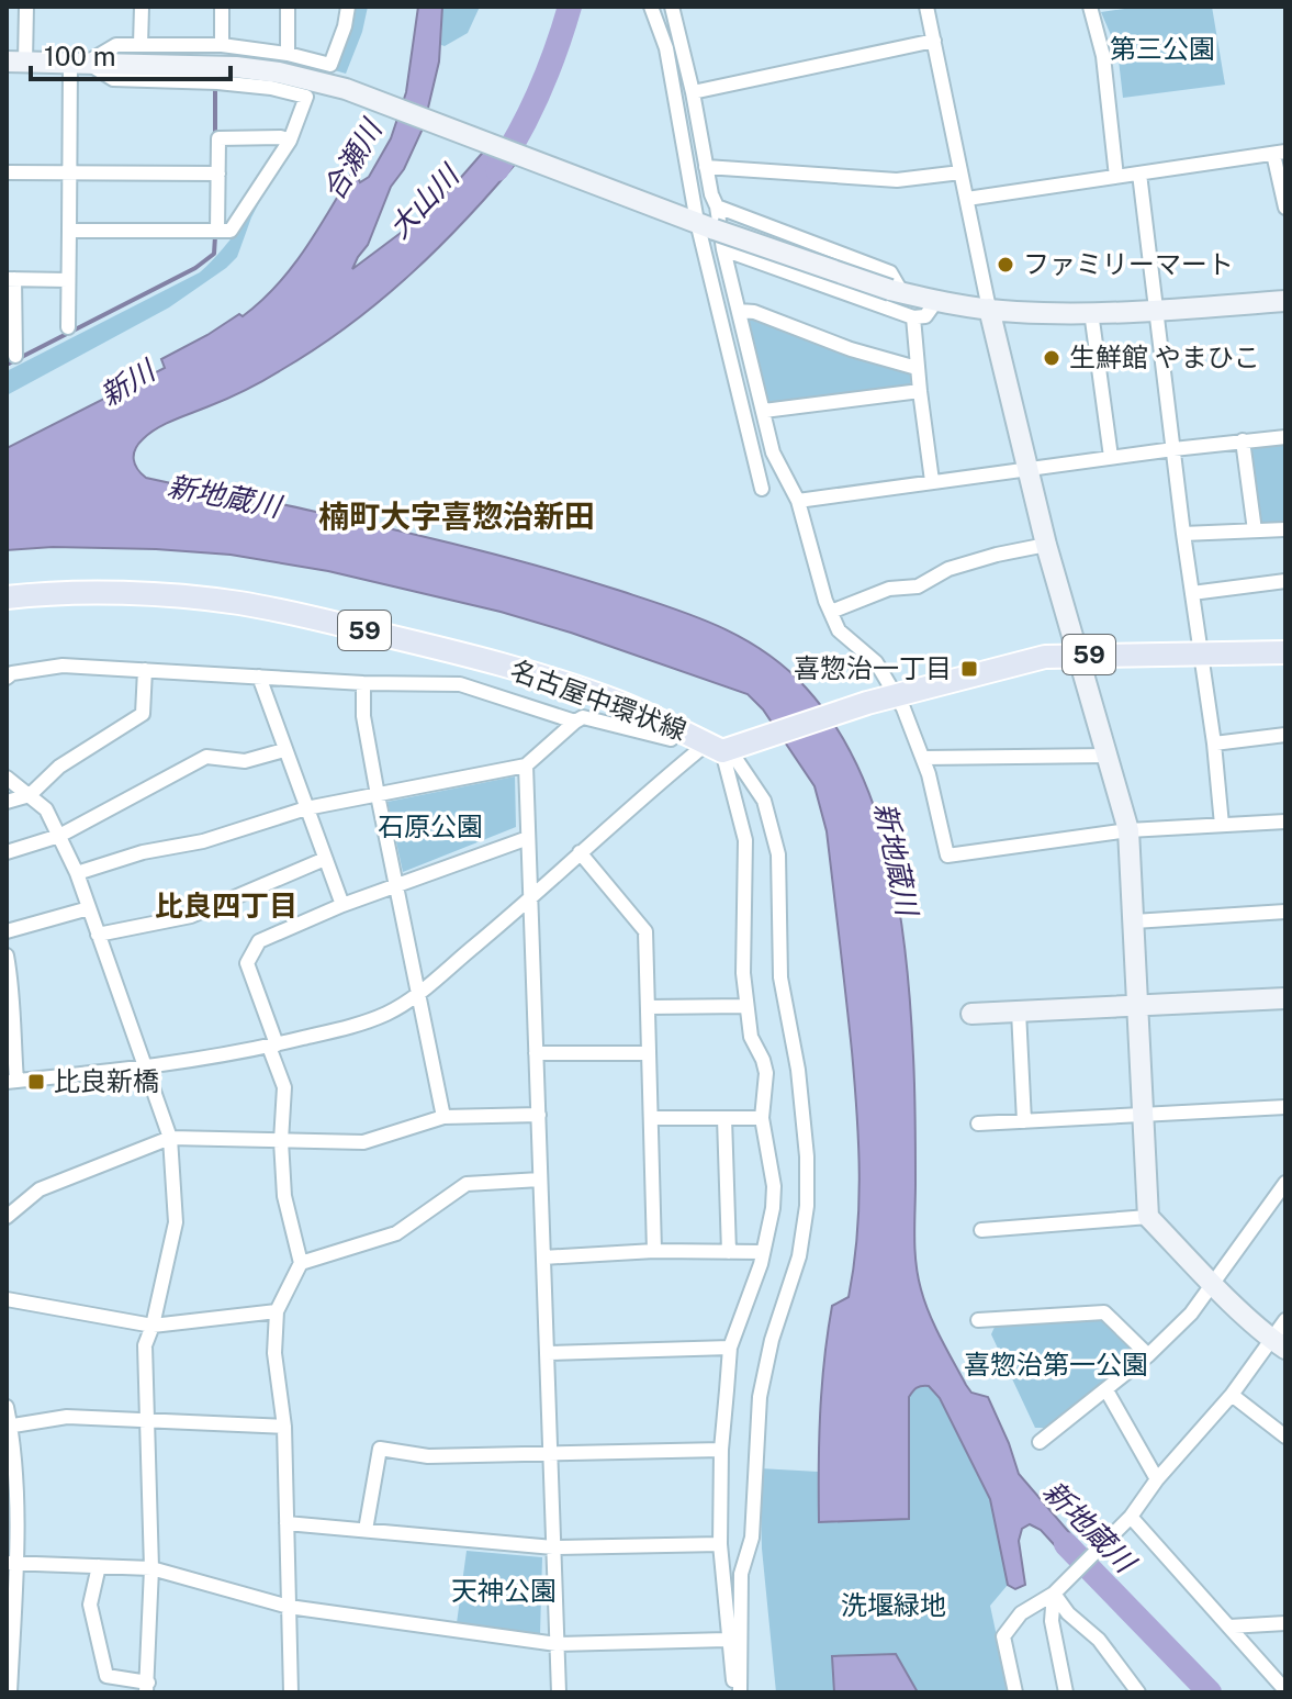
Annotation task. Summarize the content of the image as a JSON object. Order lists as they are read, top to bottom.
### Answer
{
  "streets": {
    "main road": ["59", "名古屋中環状線"]
  },
  "crossings": [
    ["59", "名古屋中環状線"]
  ],
  "districts": ["楠町大字喜惣治新田", "比良四丁目"],
  "water": [
    "合瀬川",
    "大山川",
    "新川",
    "新地蔵川"
  ],
  "parks": [
    "第三公園",
    "石原公園",
    "喜惣治第一公園",
    "天神公園",
    "洗堰緑地"
  ],
  "places": {
    "other": ["ファミリーマート", "生鮮館 やまひこ"],
    "transit": ["喜惣治一丁目", "比良新橋"]
  },
  "scale_bar": "100 m"
}
